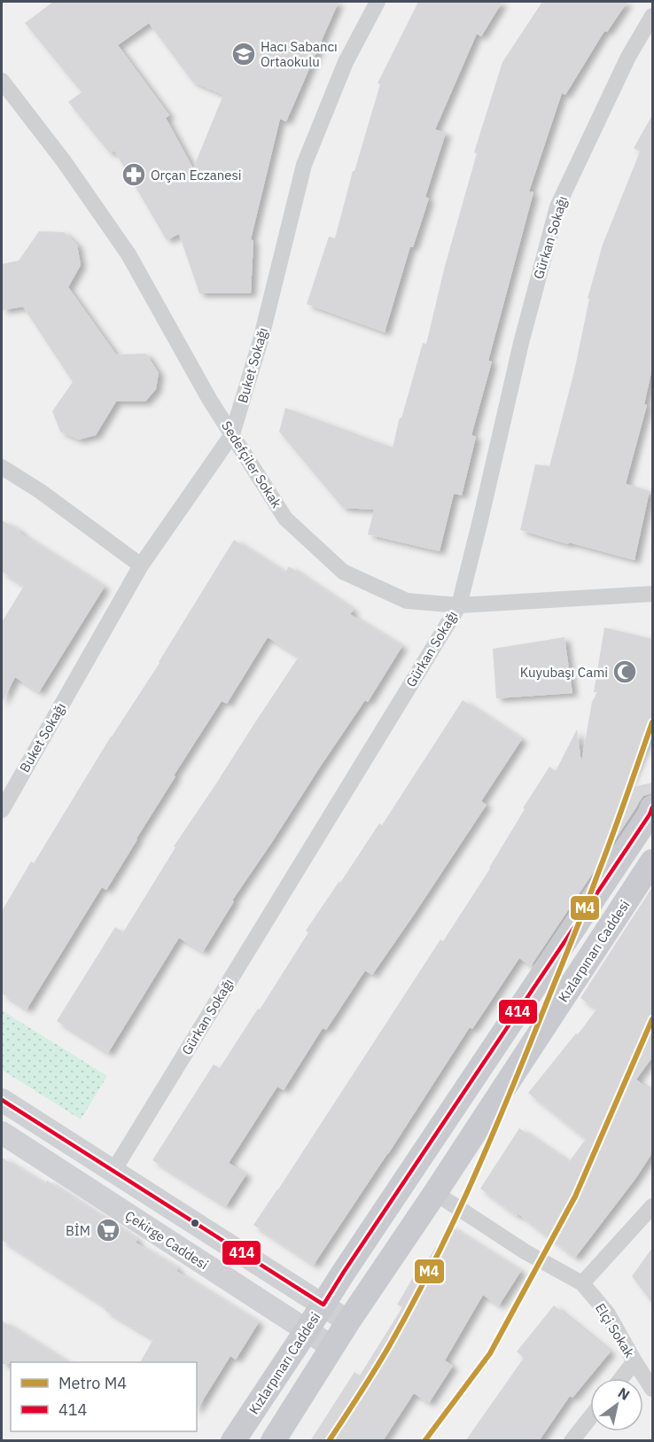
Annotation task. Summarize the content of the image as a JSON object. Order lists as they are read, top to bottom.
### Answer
{
  "streets": {
    "main road": ["Kızlarpınarı Caddesi", "Çekirge Caddesi"],
    "street": [
      "Gürkan Sokağı",
      "Buket Sokağı",
      "Sedefçiler Sokak",
      "Elçi Sokak"
    ]
  },
  "crossings": [
    ["Gürkan Sokağı", "Sedefçiler Sokak"],
    ["Buket Sokağı", "Sedefçiler Sokak"],
    ["Kızlarpınarı Caddesi", "Çekirge Caddesi"],
    ["Kızlarpınarı Caddesi", "Elçi Sokak"]
  ],
  "places": {
    "school or university": ["Hacı Sabancı Ortaokulu"],
    "pharmacy": ["Orçan Eczanesi"],
    "mosque": ["Kuyubaşı Cami"],
    "supermarket": ["BİM"]
  },
  "lines": ["metro line M4", "transit line 414"],
  "legend": ["Metro M4", "414"],
  "north": "top right"
}
